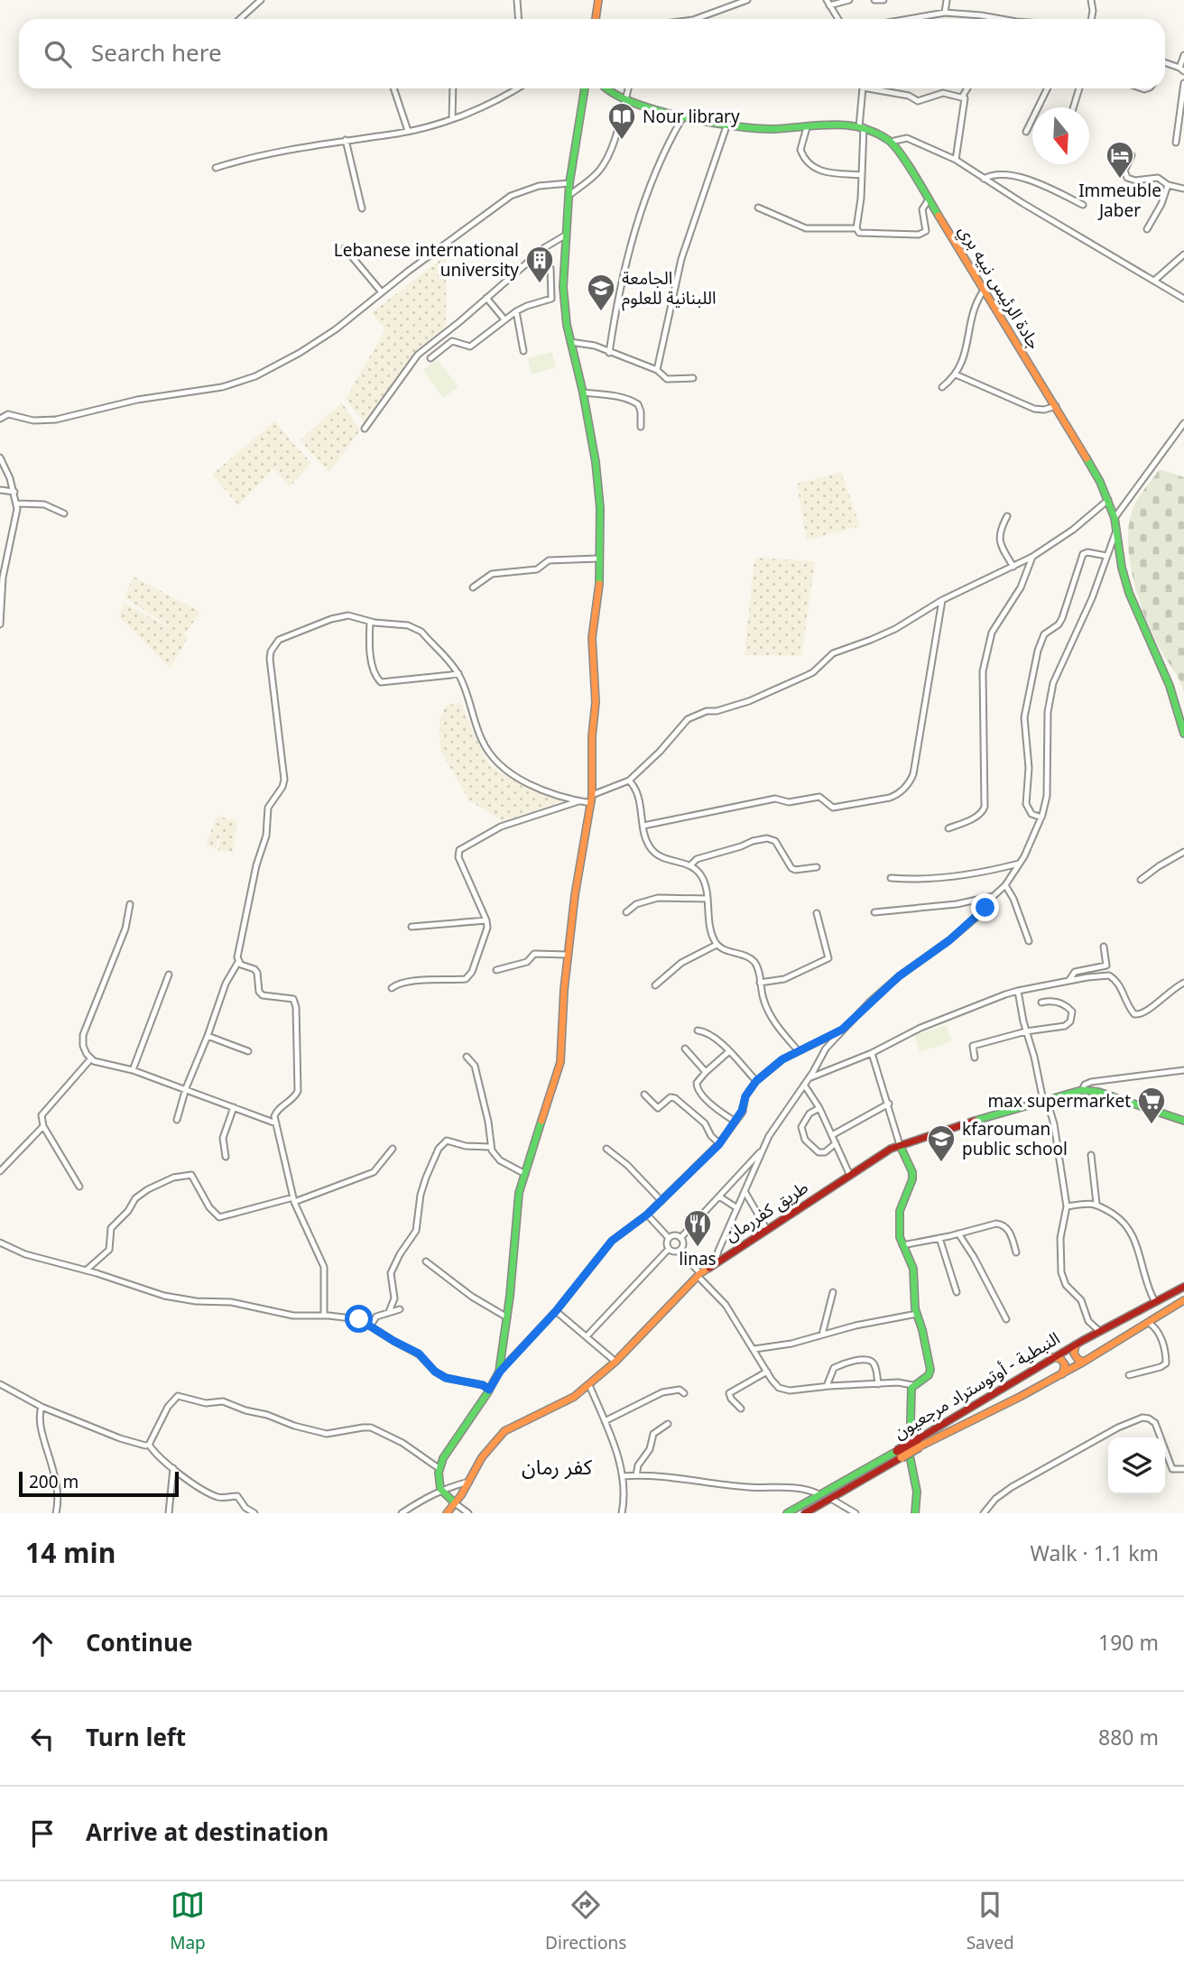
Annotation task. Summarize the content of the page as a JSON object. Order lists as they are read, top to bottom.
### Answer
{
  "streets": {
    "main road": ["جادة الرئيس نبيه بري", "طريق كفررمان", "النبطية - أوتوستراد مرجعيون"]
  },
  "districts": ["كفر رمان"],
  "places": {
    "library": ["Nour library"],
    "hotel": ["Immeuble Jaber"],
    "building": ["Lebanese international university"],
    "school or university": ["الجامعة اللبنانية للعلوم", "kfarouman public school"],
    "supermarket": ["max supermarket"],
    "restaurant": ["linas"]
  },
  "scale_bar": "200 m",
  "north": "bottom",
  "page": {
    "search": "Search here",
    "scale": "200 m",
    "heading": ["14 min", "Walk · 1.1 km"],
    "list": [
      ["Continue", "190 m"],
      ["Turn left", "880 m"],
      "Arrive at destination"
    ],
    "nav": ["Map", "Directions", "Saved"]
  }
}
